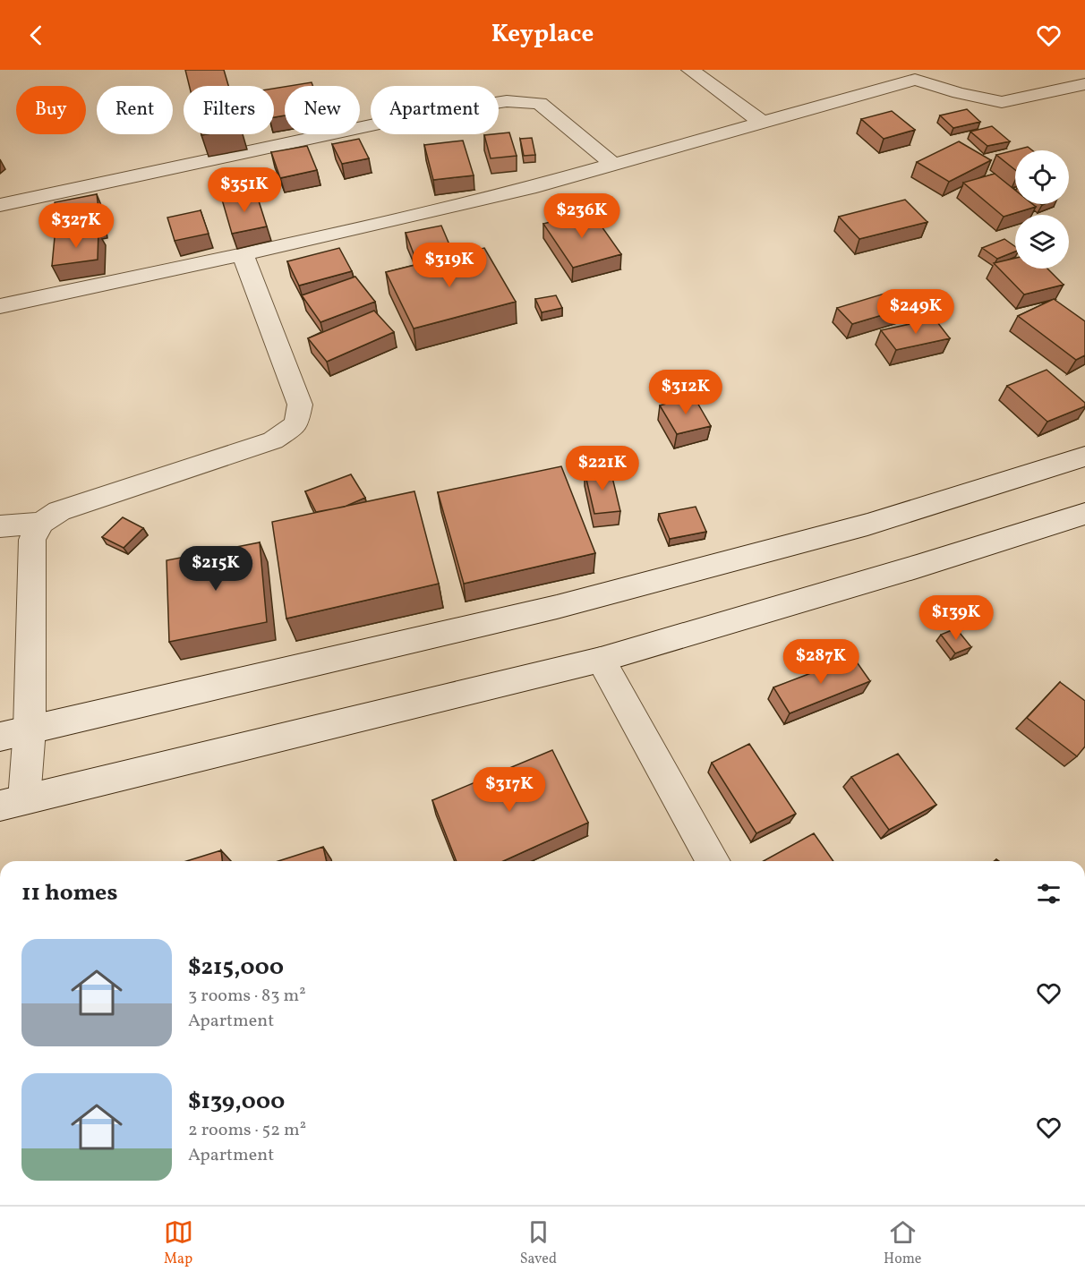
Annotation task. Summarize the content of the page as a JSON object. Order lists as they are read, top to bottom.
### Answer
{
  "page": {
    "header": "Keyplace",
    "chip": [
      "Buy",
      "Rent",
      "Filters",
      "New",
      "Apartment"
    ],
    "price": [
      "$351K",
      "$236K",
      "$327K",
      "$319K",
      "$249K",
      "$312K",
      "$221K",
      "$215K",
      "$139K",
      "$287K",
      "$317K"
    ],
    "heading": "11 homes",
    "list": [
      {
        "name": "$215,000",
        "note": "3 rooms · 83 m² · Apartment"
      },
      {
        "name": "$139,000",
        "note": "2 rooms · 52 m² · Apartment"
      }
    ],
    "tabs": ["Map", "Saved", "Home"]
  }
}
